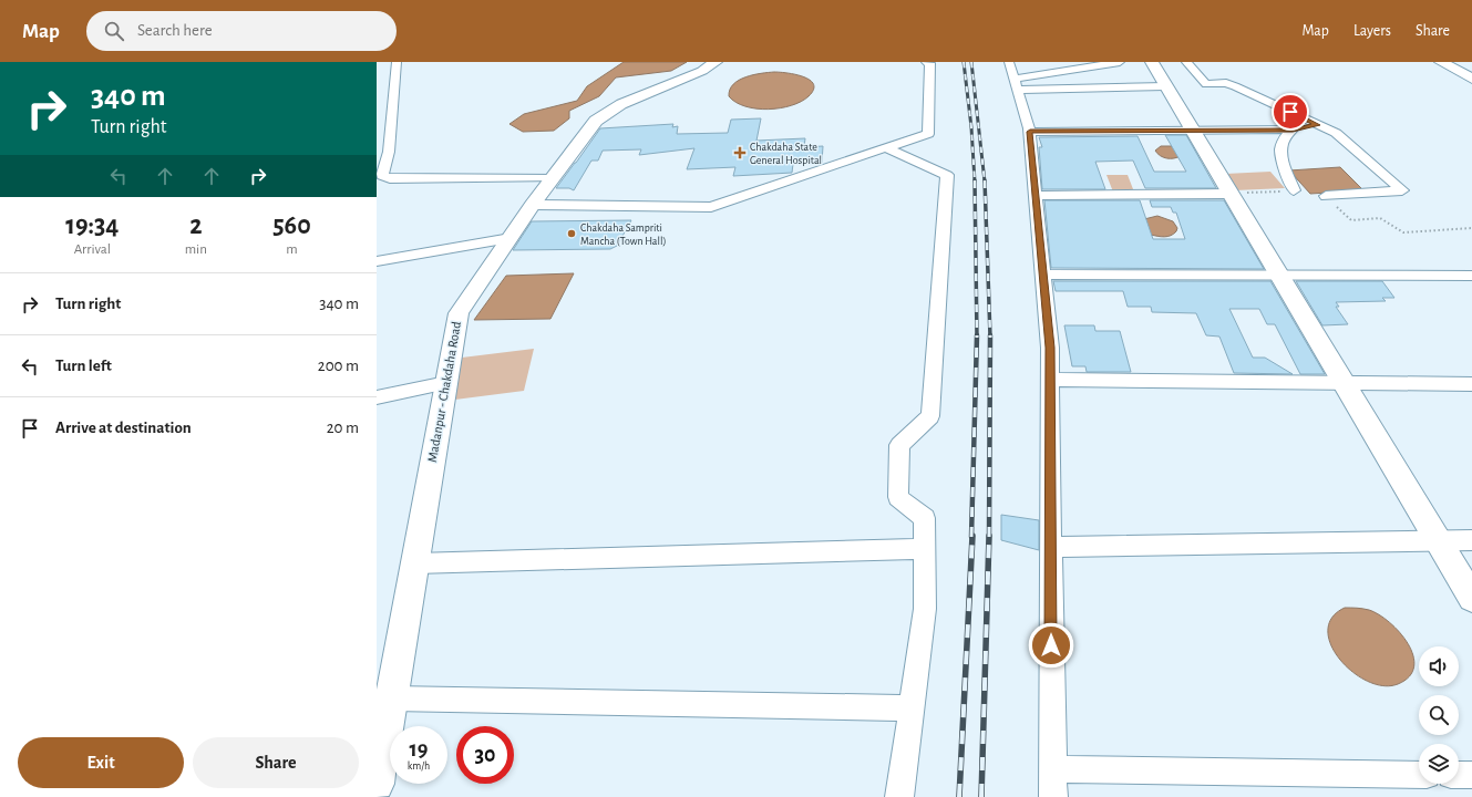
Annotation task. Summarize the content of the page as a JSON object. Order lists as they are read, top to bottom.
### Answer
{
  "streets": {
    "main road": ["Madanpur - Chakdaha Road"]
  },
  "places": {
    "health": ["Chakdaha State General Hospital"],
    "other": ["Chakdaha Sampriti Mancha (Town Hall)"]
  },
  "page": {
    "header": "Map",
    "search": "Search here",
    "nav": ["Map", "Layers", "Share"],
    "turn": ["340 m", "Turn right"],
    "eta": [
      "19:34",
      "Arrival",
      "2",
      "min",
      "560",
      "m"
    ],
    "list": [
      {
        "name": "Turn right",
        "value": "340 m"
      },
      {
        "name": "Turn left",
        "value": "200 m"
      },
      {
        "name": "Arrive at destination",
        "value": "20 m"
      }
    ],
    "speed": "19 km/h",
    "limit": "30",
    "buttons": ["Exit", "Share"]
  }
}
